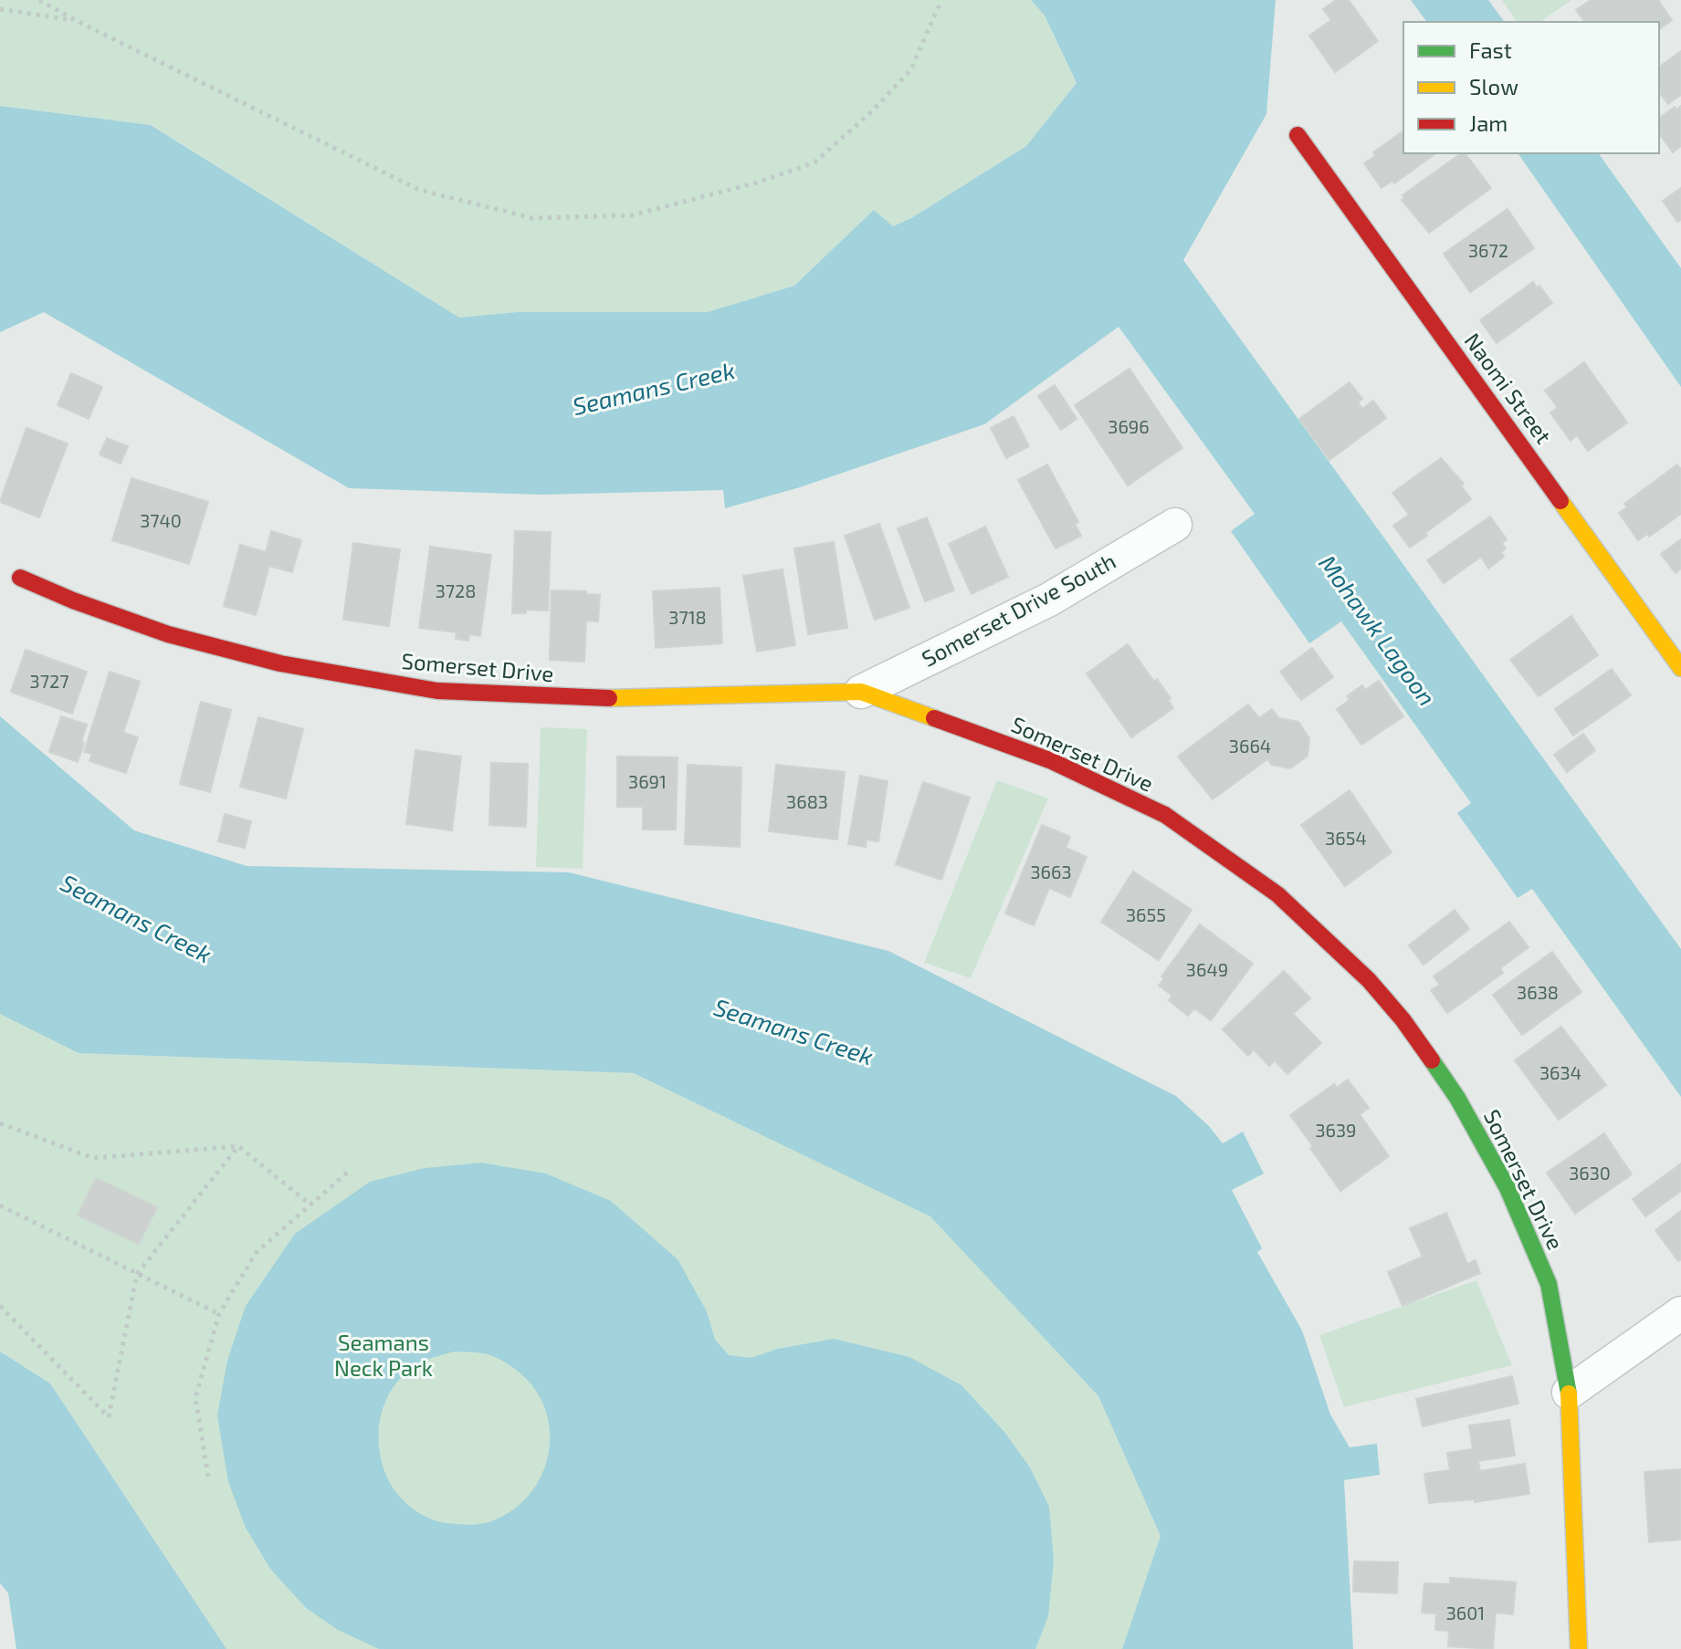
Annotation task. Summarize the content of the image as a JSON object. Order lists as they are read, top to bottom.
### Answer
{
  "streets": {
    "street": ["Naomi Street", "Somerset Drive South", "Somerset Drive"]
  },
  "crossings": [
    ["Somerset Drive South", "Somerset Drive"]
  ],
  "water": ["Seamans Creek", "Mohawk Lagoon"],
  "parks": ["Seamans Neck Park"],
  "house_numbers": [
    "3672",
    "3696",
    "3740",
    "3728",
    "3718",
    "3727",
    "3664",
    "3691",
    "3683",
    "3654",
    "3663",
    "3655",
    "3649",
    "3638",
    "3634",
    "3639",
    "3630",
    "3601"
  ],
  "legend": ["Fast", "Slow", "Jam"]
}
